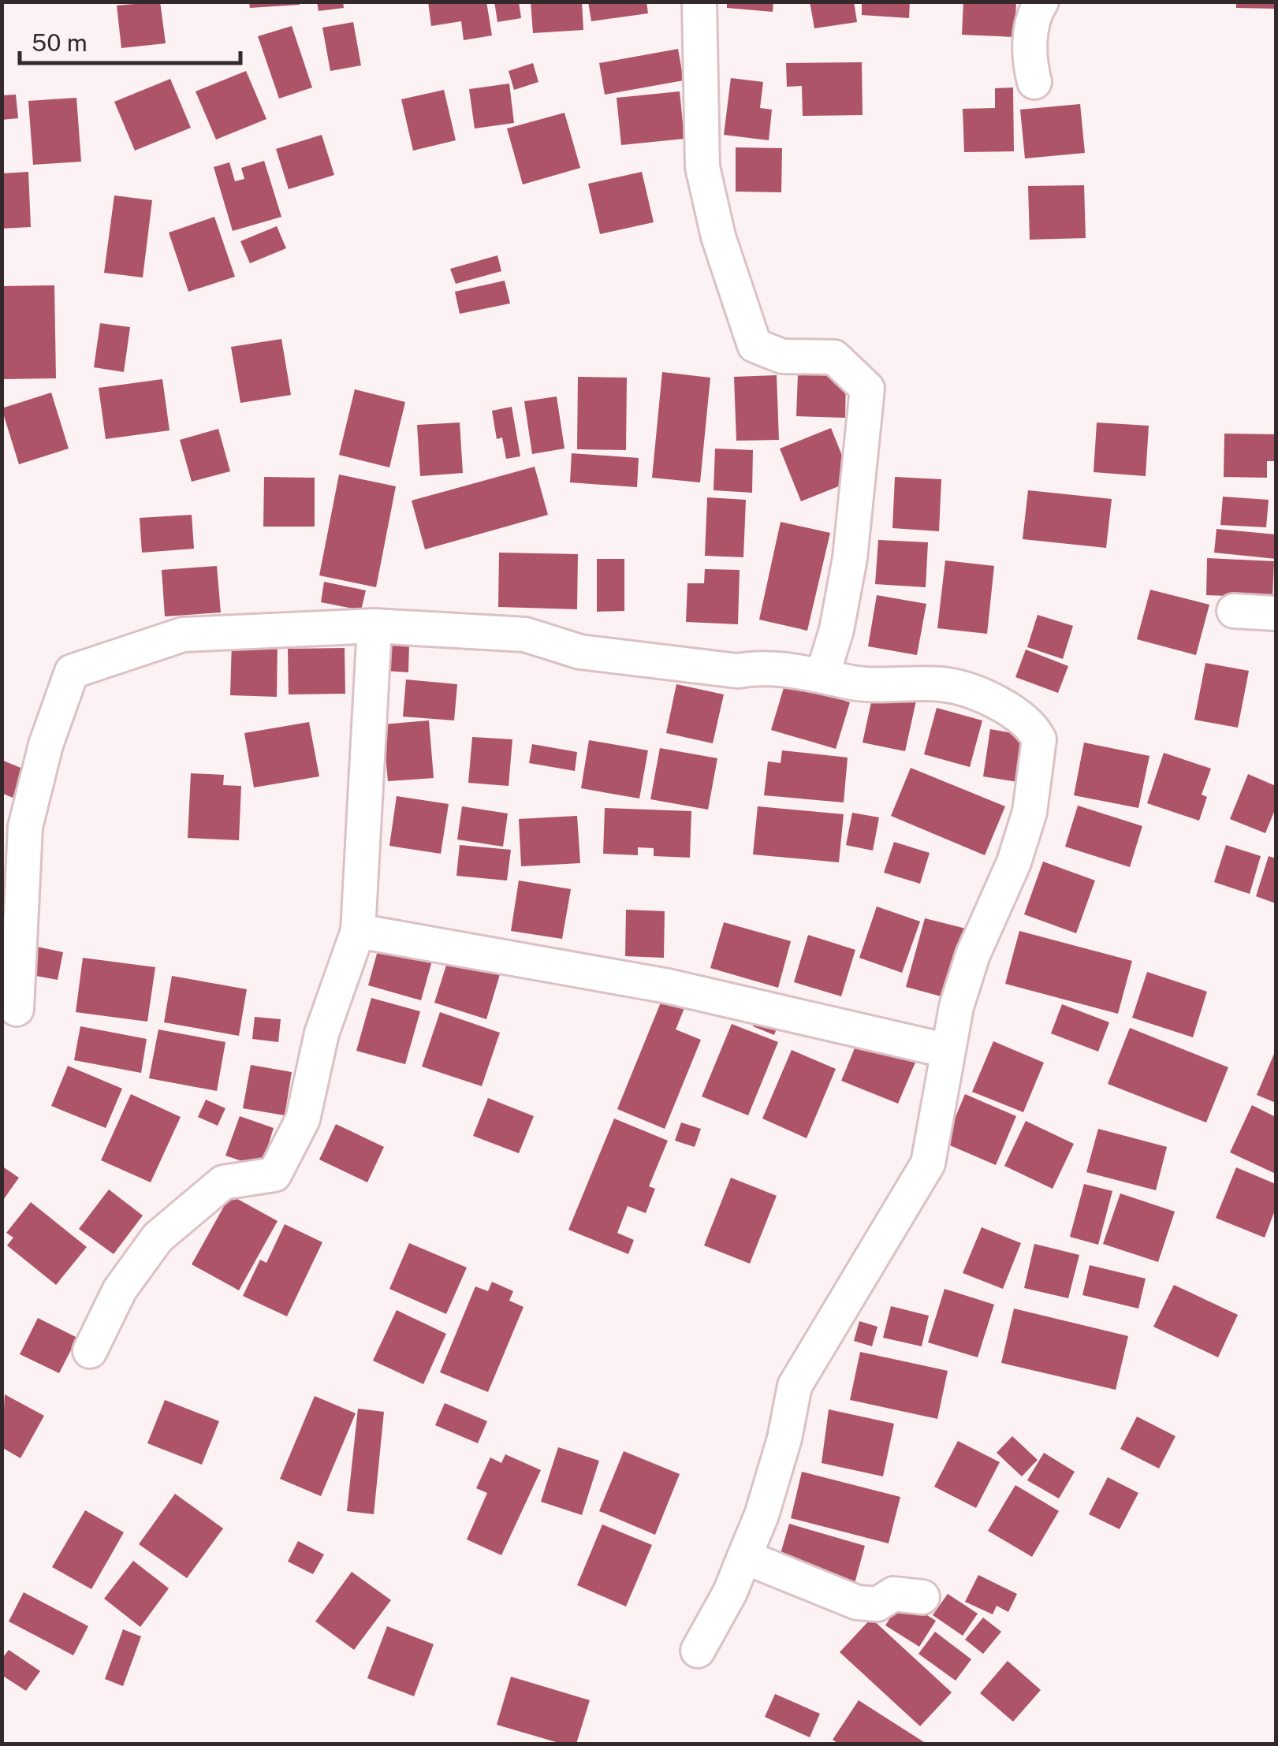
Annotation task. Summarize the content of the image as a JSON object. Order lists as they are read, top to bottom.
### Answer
{
  "scale_bar": "50 m"
}
